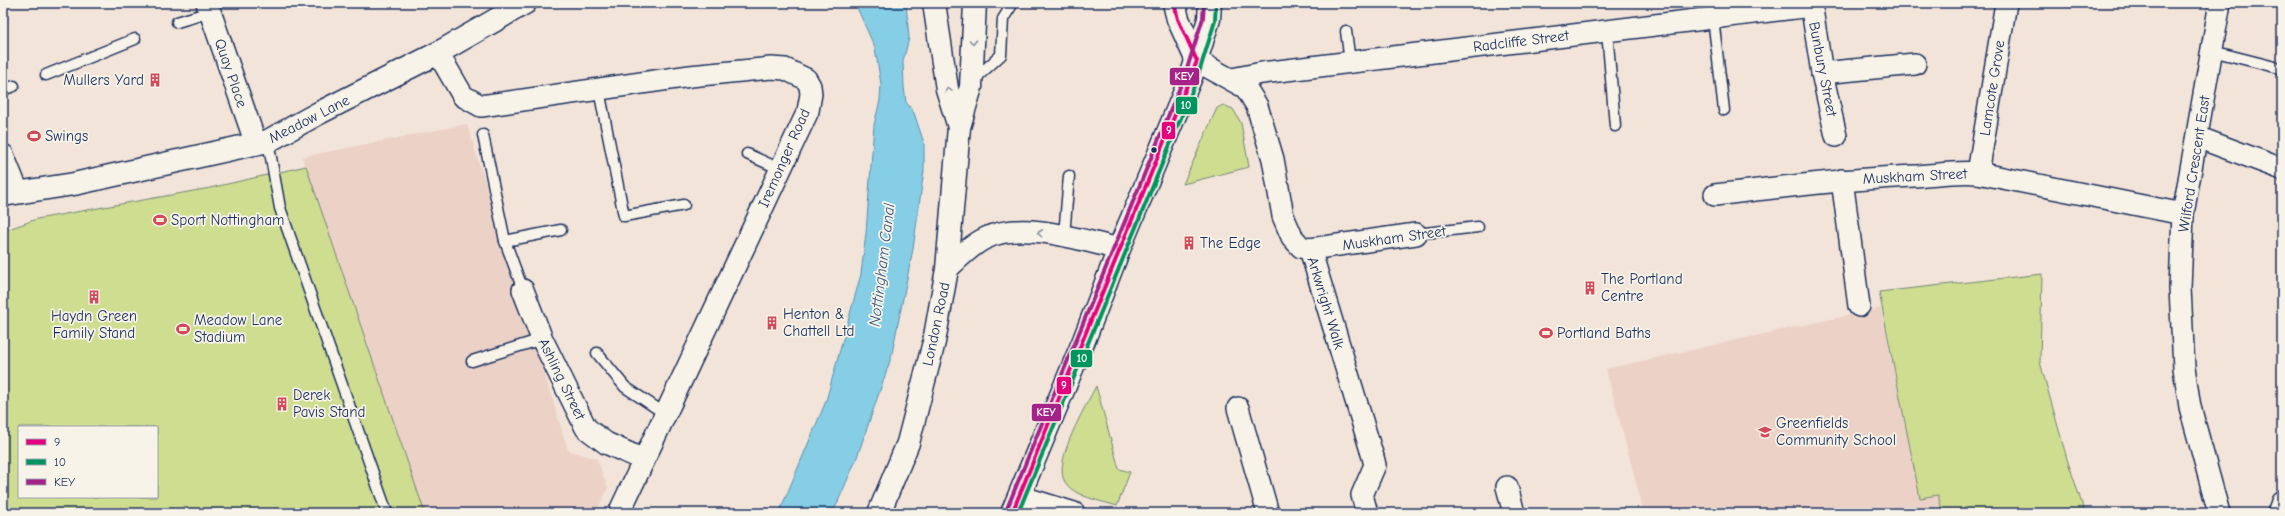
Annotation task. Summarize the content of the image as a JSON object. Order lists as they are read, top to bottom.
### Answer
{
  "streets": {
    "main road": ["Meadow Lane", "London Road"],
    "street": [
      "Radcliffe Street",
      "Bunbury Street",
      "Quay Place",
      "Lamcote Grove",
      "Iremonger Road",
      "Wilford Crescent East",
      "Muskham Street",
      "Arkwright Walk",
      "Ashling Street"
    ]
  },
  "crossings": [
    ["Radcliffe Street", "Bunbury Street"],
    ["Radcliffe Street", "Arkwright Walk"],
    ["Quay Place", "Meadow Lane"],
    ["Lamcote Grove", "Muskham Street"],
    ["Meadow Lane", "Iremonger Road"],
    ["Iremonger Road", "Ashling Street"],
    ["Wilford Crescent East", "Muskham Street"],
    ["Muskham Street", "Arkwright Walk"]
  ],
  "water": ["Nottingham Canal"],
  "places": {
    "building": [
      "Mullers Yard",
      "The Edge",
      "The Portland Centre",
      "Haydn Green Family Stand",
      "Henton & Chattell Ltd",
      "Derek Pavis Stand"
    ],
    "sports": [
      "Swings",
      "Sport Nottingham",
      "Meadow Lane Stadium",
      "Portland Baths"
    ],
    "school or university": ["Greenfields Community School"]
  },
  "lines": ["transit line 9", "transit line 10", "transit line KEY"],
  "legend": ["9", "10", "KEY"]
}
